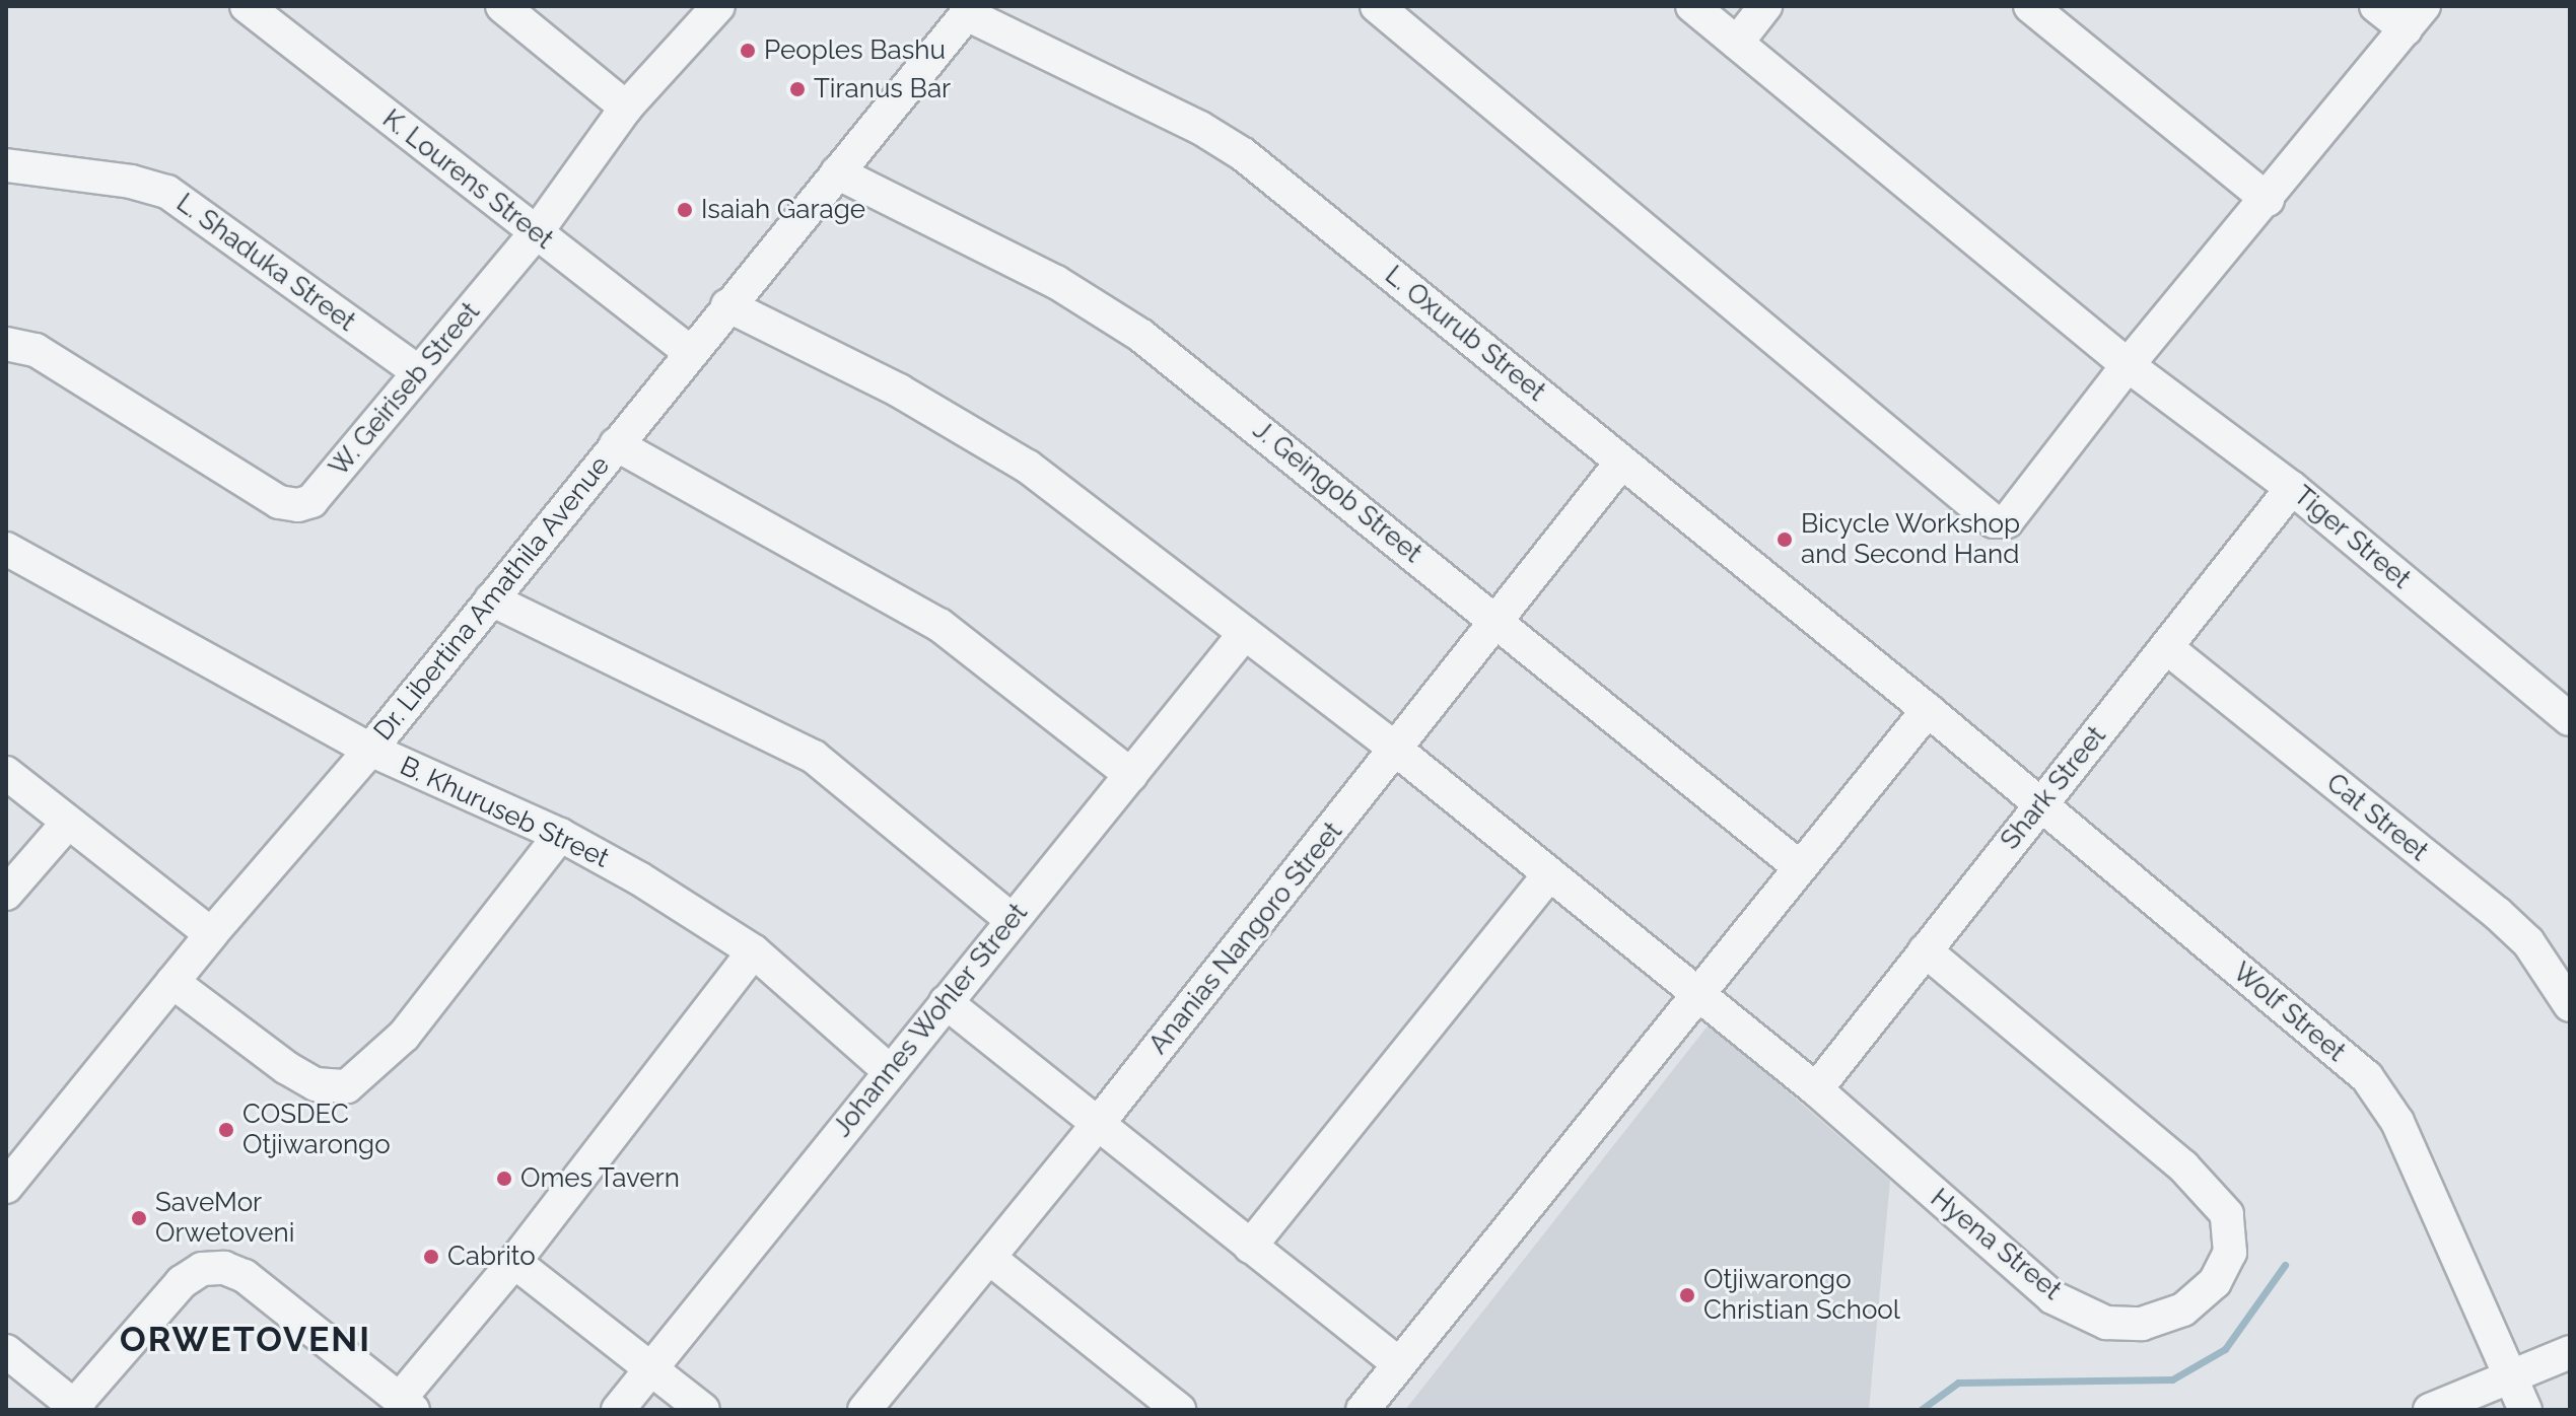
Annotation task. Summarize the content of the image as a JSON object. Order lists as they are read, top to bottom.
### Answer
{
  "streets": {
    "street": [
      "K. Lourens Street",
      "L. Shaduka Street",
      "L. Oxurub Street",
      "W. Geiriseb Street",
      "J. Geingob Street",
      "Tiger Street",
      "Dr. Libertina Amathila Avenue",
      "Shark Street",
      "B. Khuruseb Street",
      "Cat Street",
      "Ananias Nangoro Street",
      "Wolf Street",
      "Johannes Wohler Street",
      "Hyena Street"
    ]
  },
  "crossings": [
    ["K. Lourens Street", "W. Geiriseb Street"],
    ["K. Lourens Street", "Dr. Libertina Amathila Avenue"],
    ["L. Shaduka Street", "W. Geiriseb Street"],
    ["L. Oxurub Street", "Dr. Libertina Amathila Avenue"],
    ["L. Oxurub Street", "Ananias Nangoro Street"],
    ["L. Oxurub Street", "Wolf Street"],
    ["J. Geingob Street", "Dr. Libertina Amathila Avenue"],
    ["J. Geingob Street", "Ananias Nangoro Street"],
    ["Tiger Street", "Shark Street"],
    ["Dr. Libertina Amathila Avenue", "B. Khuruseb Street"],
    ["Dr. Libertina Amathila Avenue", "Hyena Street"],
    ["Shark Street", "Cat Street"],
    ["Shark Street", "Wolf Street"],
    ["Shark Street", "Hyena Street"],
    ["B. Khuruseb Street", "Johannes Wohler Street"],
    ["Ananias Nangoro Street", "Hyena Street"],
    ["Johannes Wohler Street", "Hyena Street"]
  ],
  "districts": ["ORWETOVENI"],
  "places": [
    "Peoples Bashu",
    "Tiranus Bar",
    "Isaiah Garage",
    "Bicycle Workshop and Second Hand",
    "COSDEC Otjiwarongo",
    "Omes Tavern",
    "SaveMor Orwetoveni",
    "Cabrito",
    "Otjiwarongo Christian School"
  ]
}
